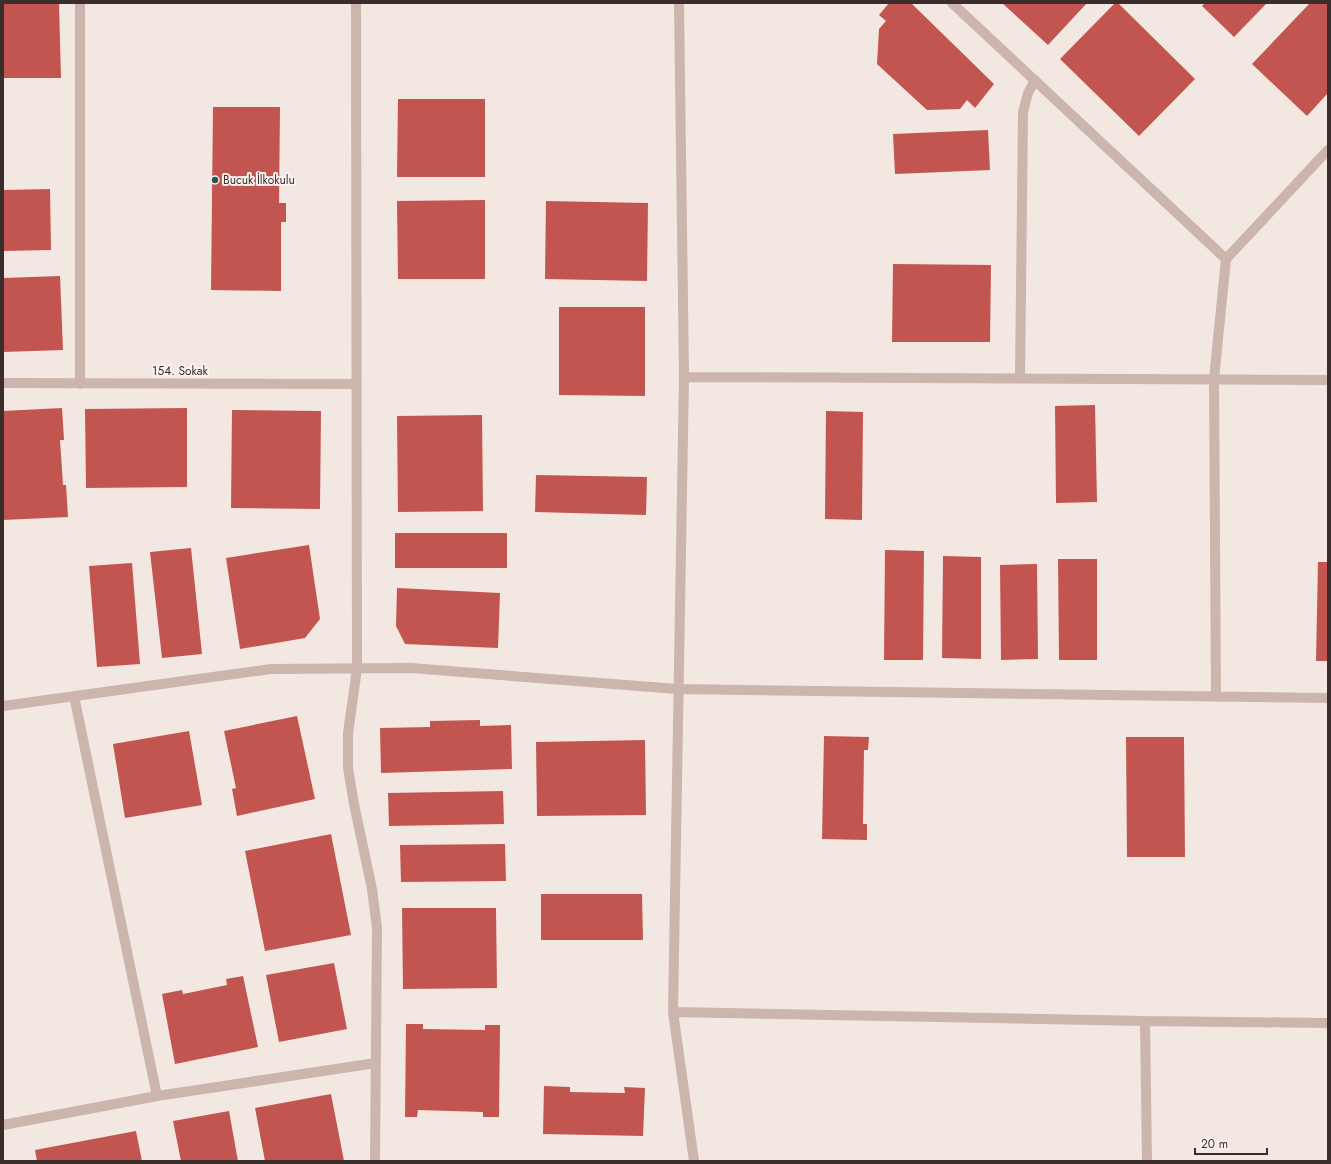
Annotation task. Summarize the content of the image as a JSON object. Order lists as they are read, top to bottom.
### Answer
{
  "streets": {
    "street": ["154. Sokak"]
  },
  "places": ["Bucuk İlkokulu"],
  "scale_bar": "20 m"
}
